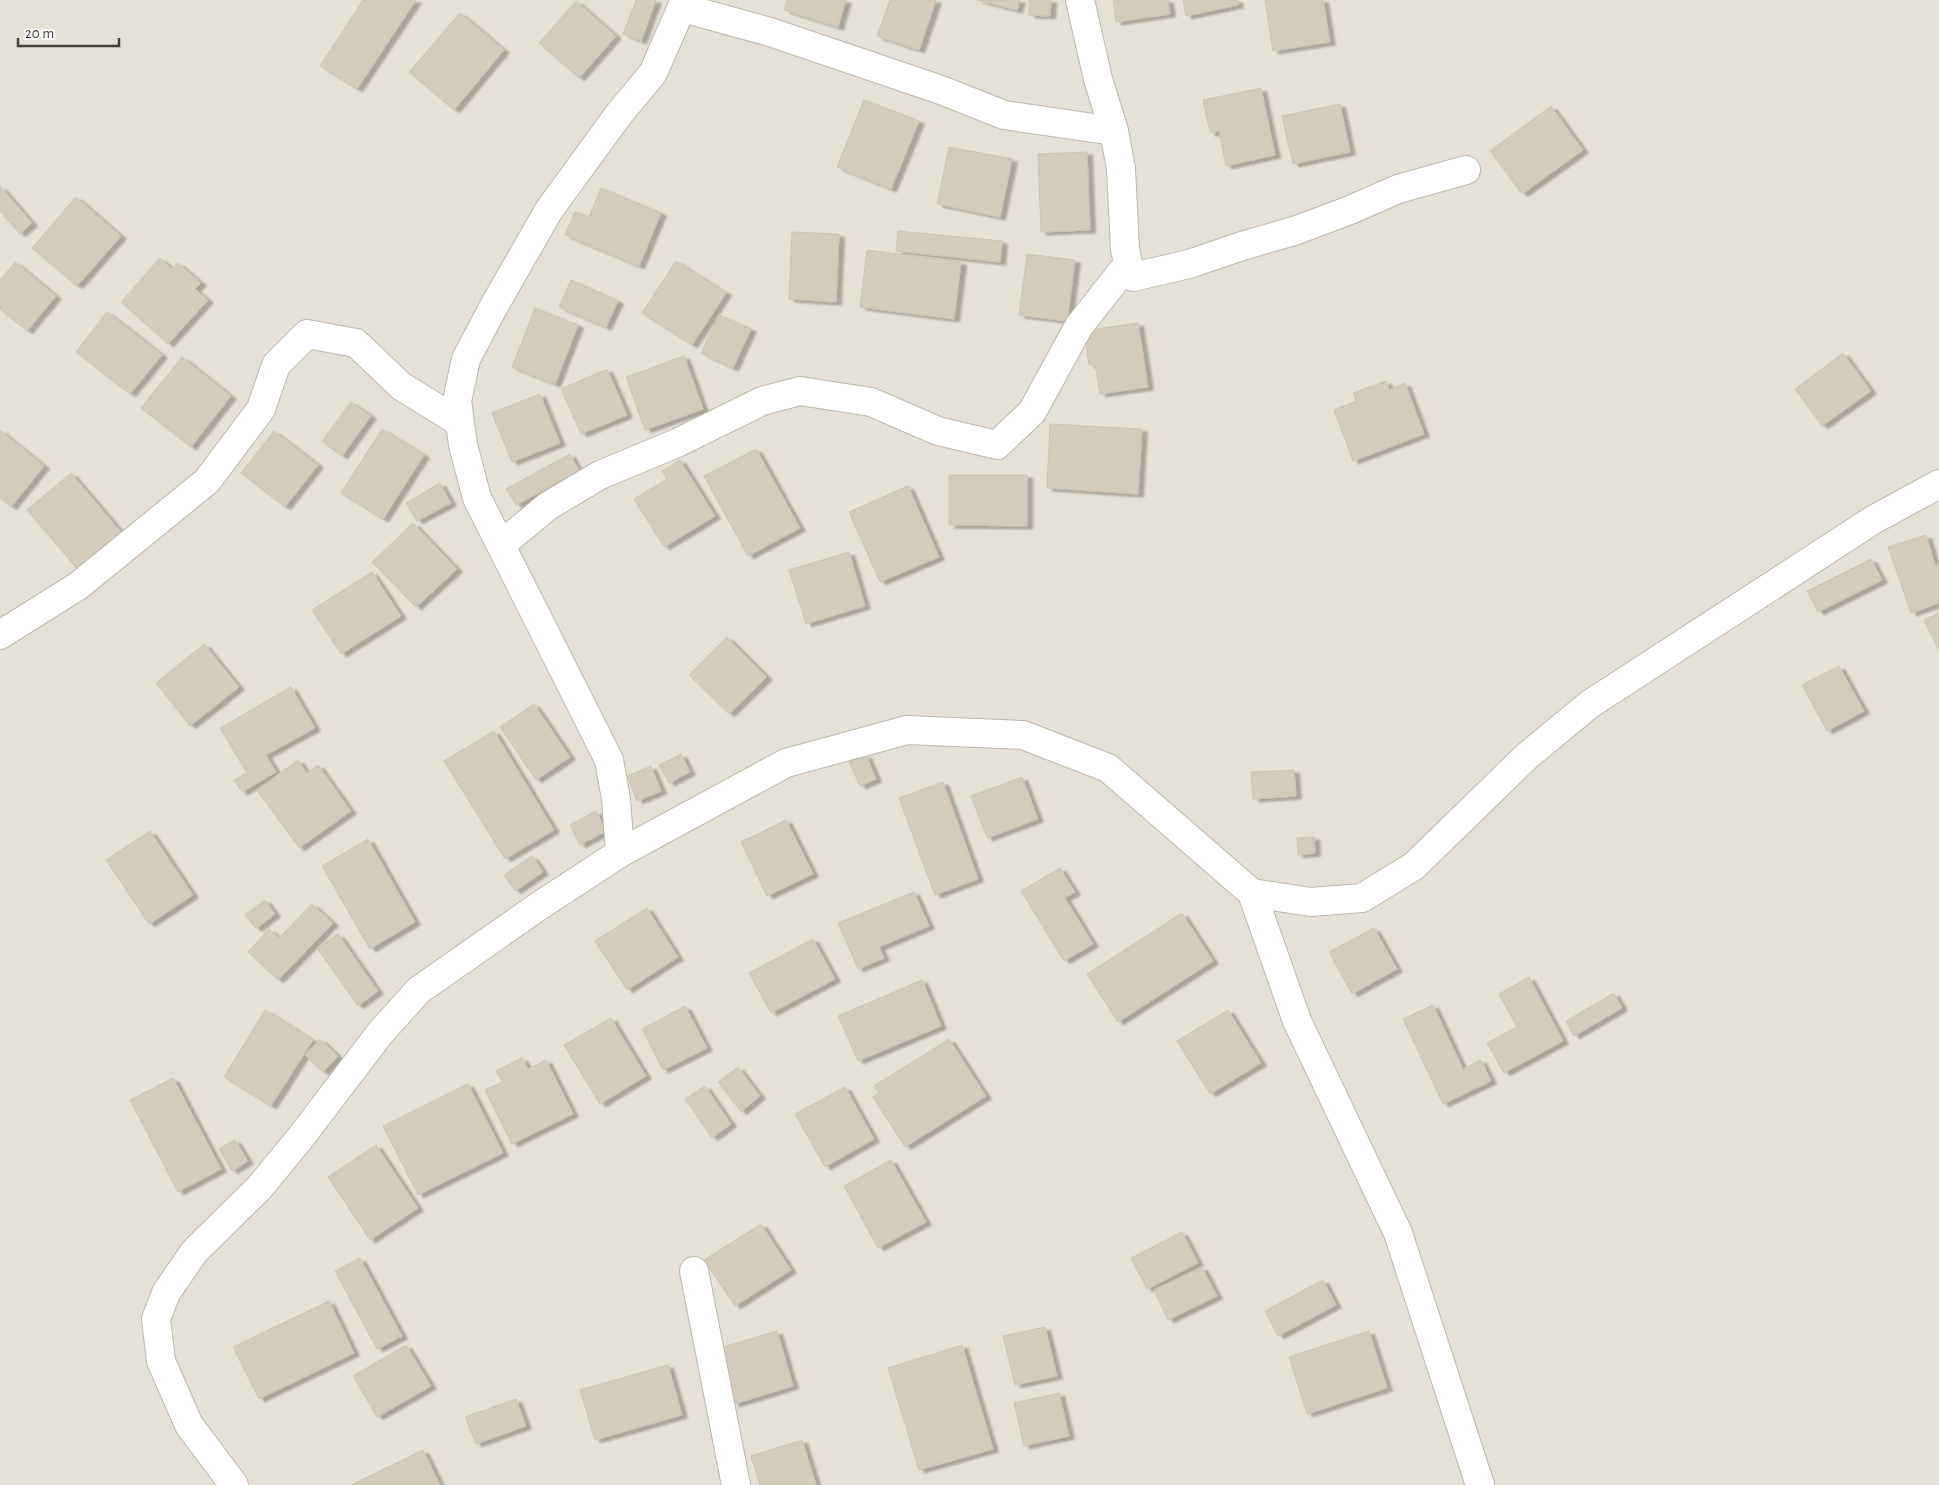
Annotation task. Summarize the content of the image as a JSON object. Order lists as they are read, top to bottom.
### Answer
{
  "scale_bar": "20 m"
}
